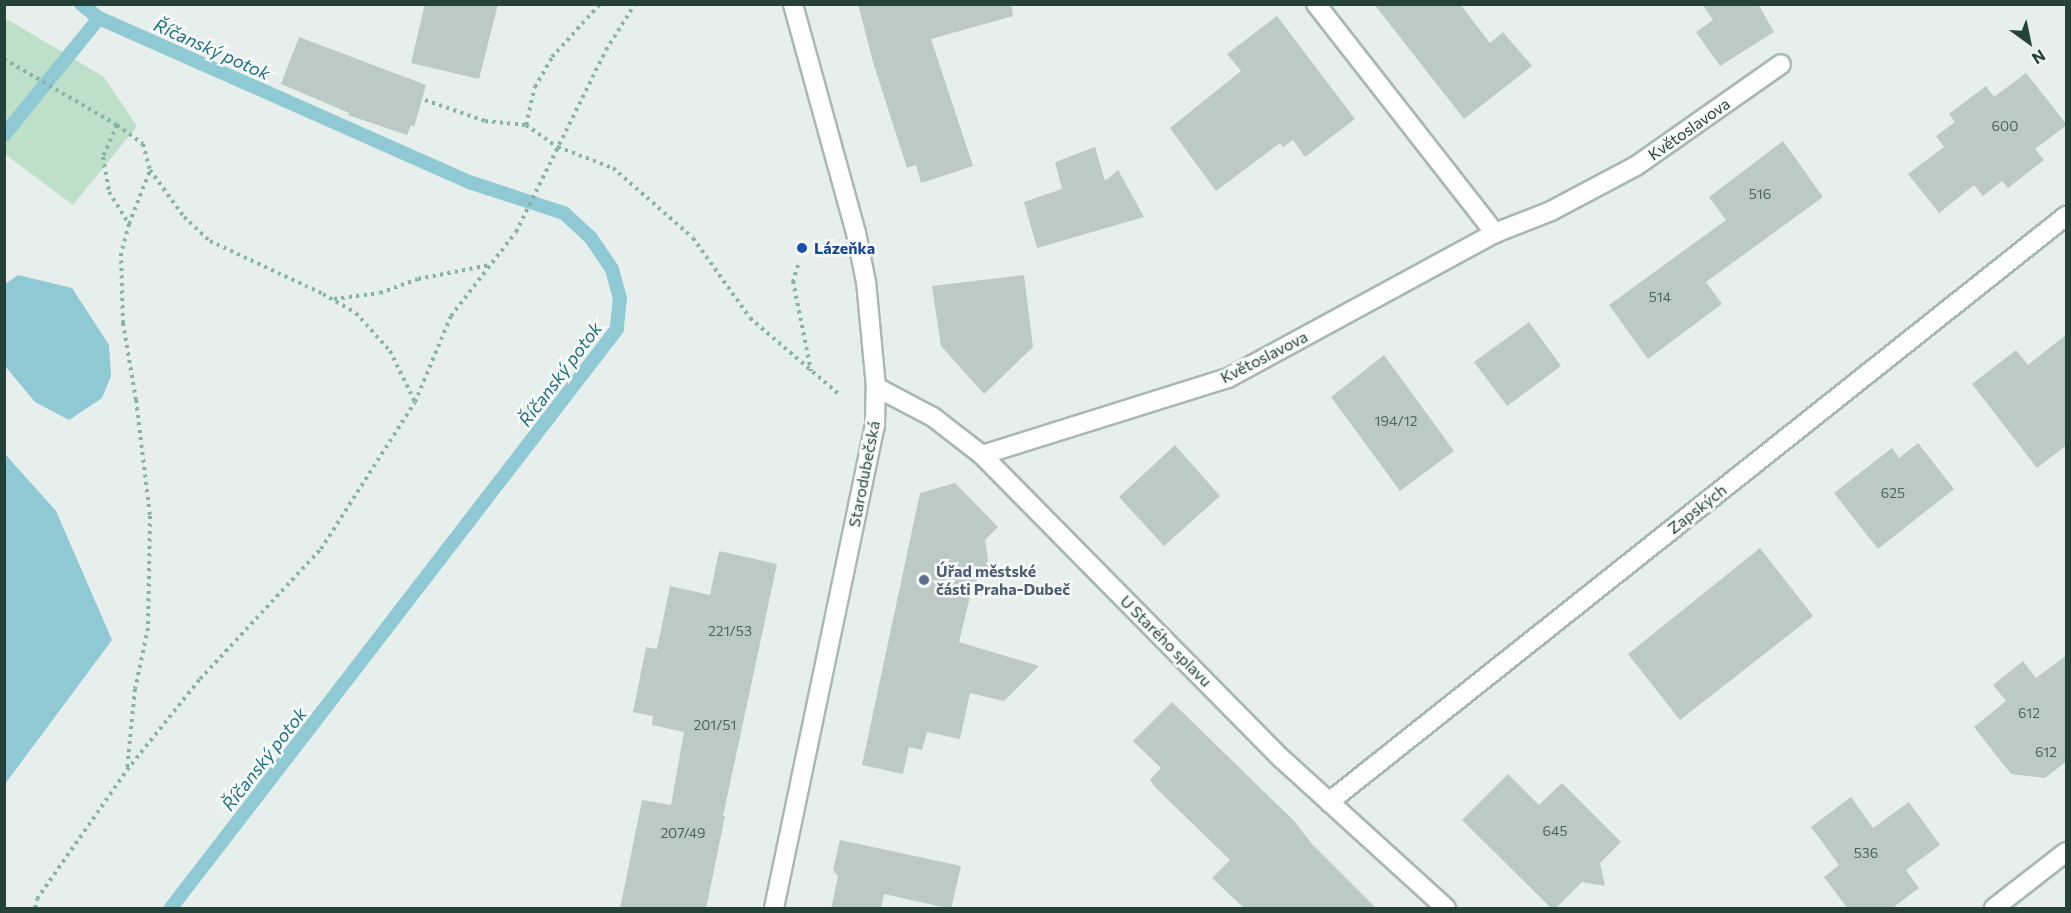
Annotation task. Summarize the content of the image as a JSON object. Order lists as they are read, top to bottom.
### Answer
{
  "streets": {
    "street": [
      "Květoslavova",
      "Starodubečská",
      "Zapských",
      "U Starého splavu"
    ]
  },
  "crossings": [
    ["Květoslavova", "U Starého splavu"],
    ["Starodubečská", "U Starého splavu"],
    ["Zapských", "U Starého splavu"]
  ],
  "water": ["Říčanský potok"],
  "places": ["Lázeňka", "Úřad městské části Praha-Dubeč"],
  "house_numbers": [
    "600",
    "516",
    "514",
    "194/12",
    "625",
    "221/53",
    "612",
    "201/51",
    "612",
    "645",
    "207/49",
    "536"
  ],
  "north": "bottom right"
}
